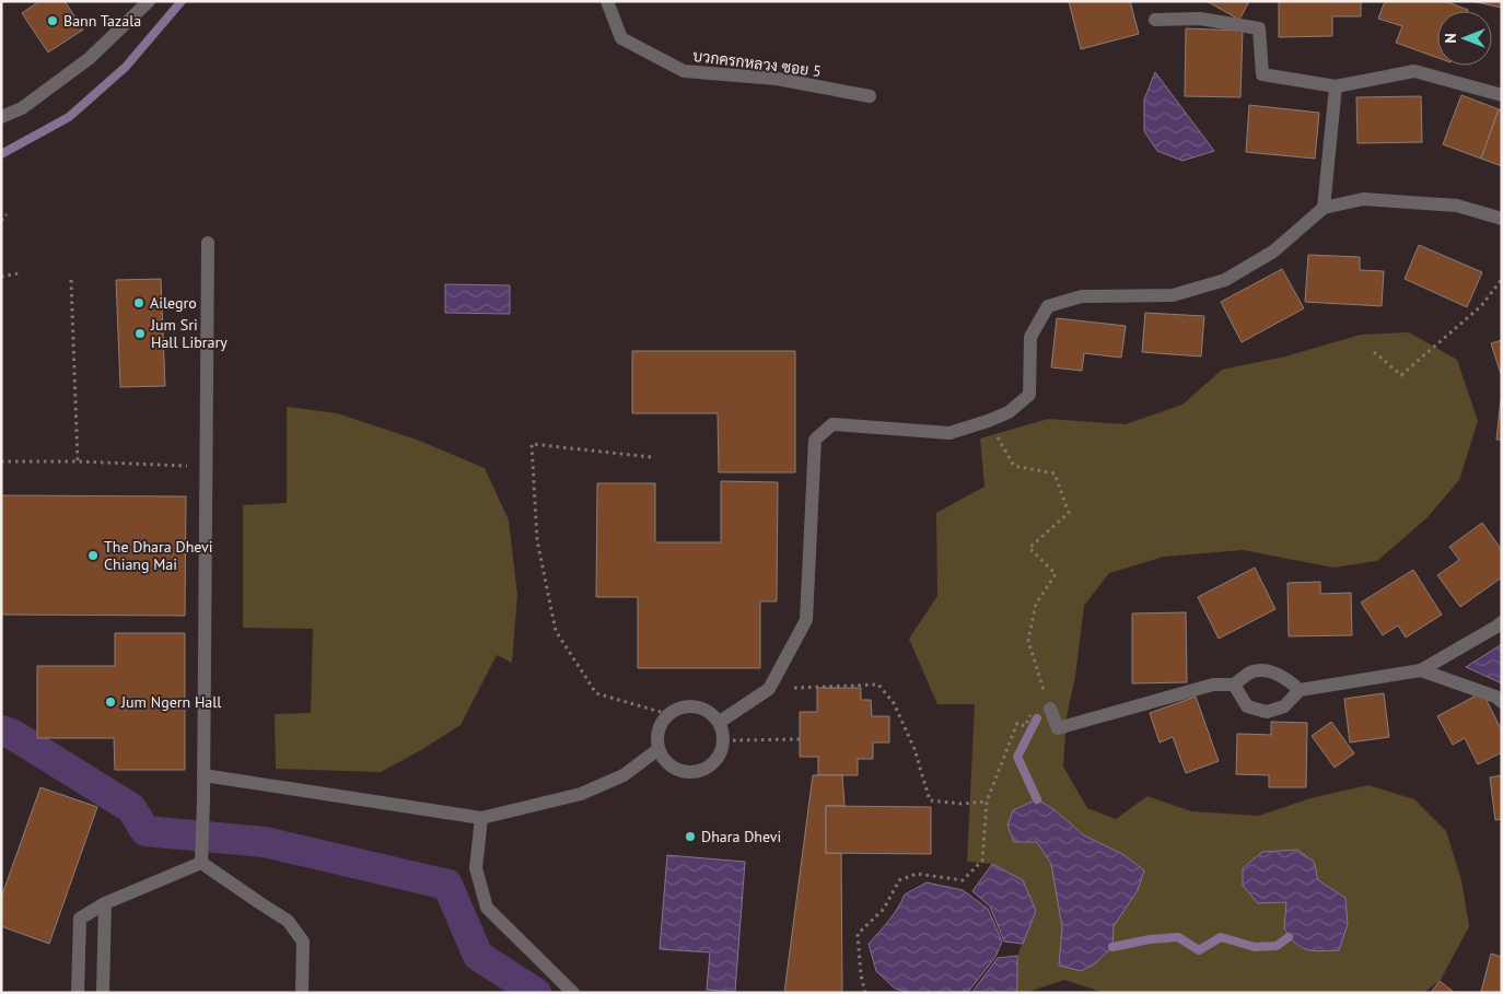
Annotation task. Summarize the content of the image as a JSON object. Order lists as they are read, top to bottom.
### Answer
{
  "streets": {
    "street": ["บวกครกหลวง ซอย 5"]
  },
  "places": [
    "Bann Tazala",
    "Ailegro",
    "Jum Sri Hall Library",
    "The Dhara Dhevi Chiang Mai",
    "Jum Ngern Hall",
    "Dhara Dhevi"
  ],
  "north": "left"
}
